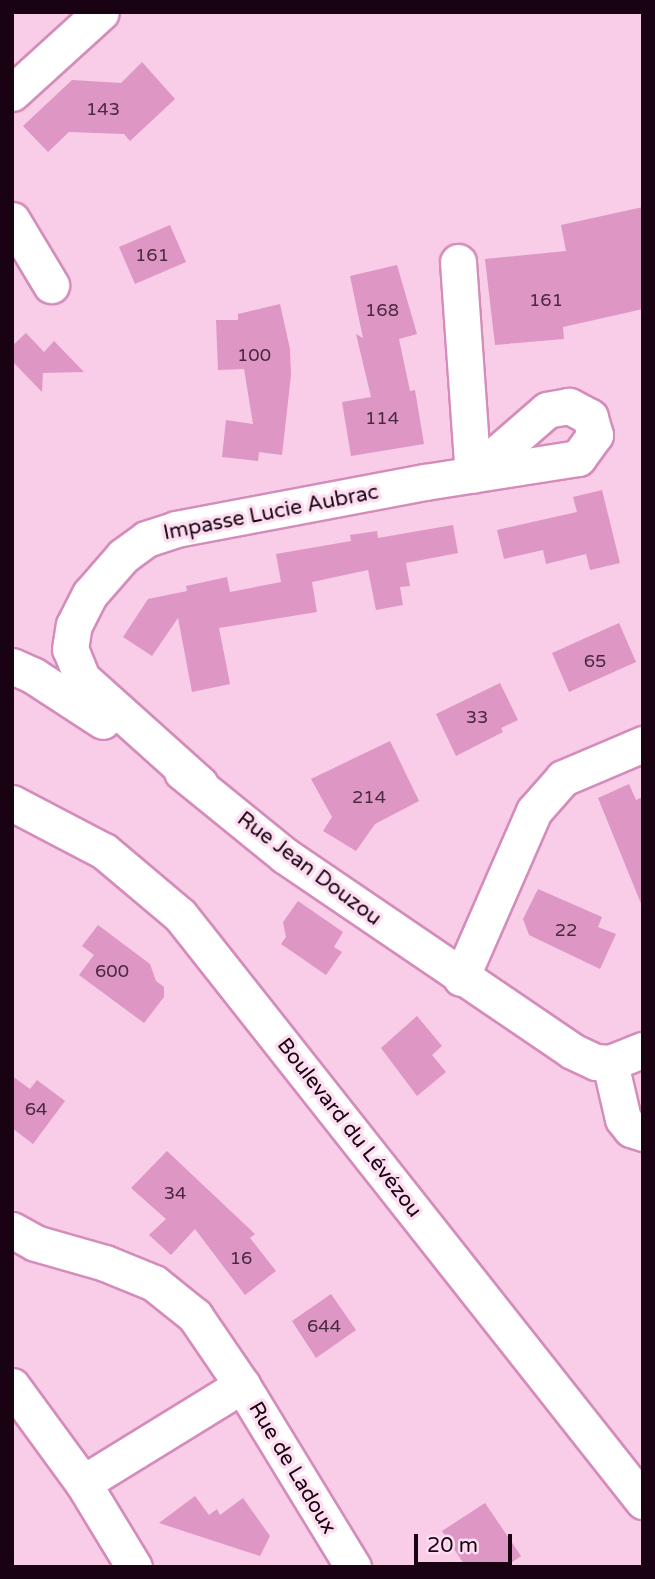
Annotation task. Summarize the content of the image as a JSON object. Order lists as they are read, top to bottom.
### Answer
{
  "streets": {
    "street": [
      "Impasse Lucie Aubrac",
      "Rue Jean Douzou",
      "Boulevard du Lévézou",
      "Rue de Ladoux"
    ]
  },
  "crossings": [
    ["Impasse Lucie Aubrac", "Rue Jean Douzou"]
  ],
  "house_numbers": [
    "143",
    "161",
    "161",
    "168",
    "100",
    "114",
    "65",
    "33",
    "214",
    "22",
    "600",
    "64",
    "34",
    "16",
    "644"
  ],
  "scale_bar": "20 m"
}
